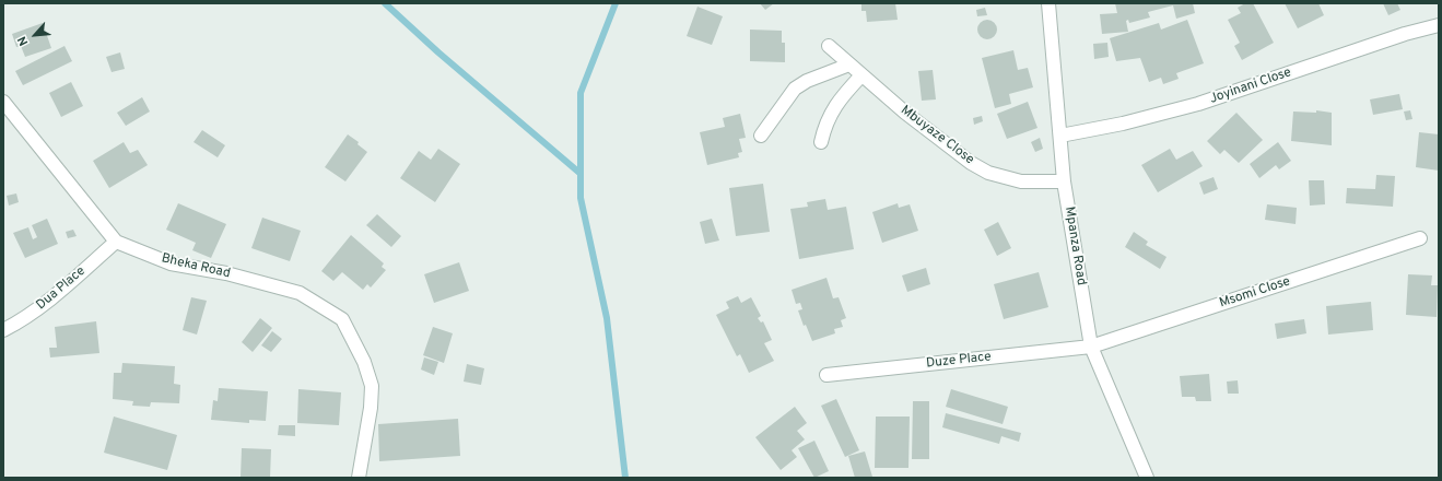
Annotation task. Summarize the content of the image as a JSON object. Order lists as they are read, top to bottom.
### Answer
{
  "streets": {
    "street": [
      "Joyinani Close",
      "Mbuyaze Close",
      "Mpanza Road",
      "Bheka Road",
      "Dua Place",
      "Msomi Close",
      "Duze Place"
    ]
  },
  "crossings": [
    ["Joyinani Close", "Mpanza Road"],
    ["Mbuyaze Close", "Mpanza Road"],
    ["Mpanza Road", "Msomi Close"],
    ["Mpanza Road", "Duze Place"],
    ["Bheka Road", "Dua Place"],
    ["Msomi Close", "Duze Place"]
  ],
  "north": "bottom left"
}
